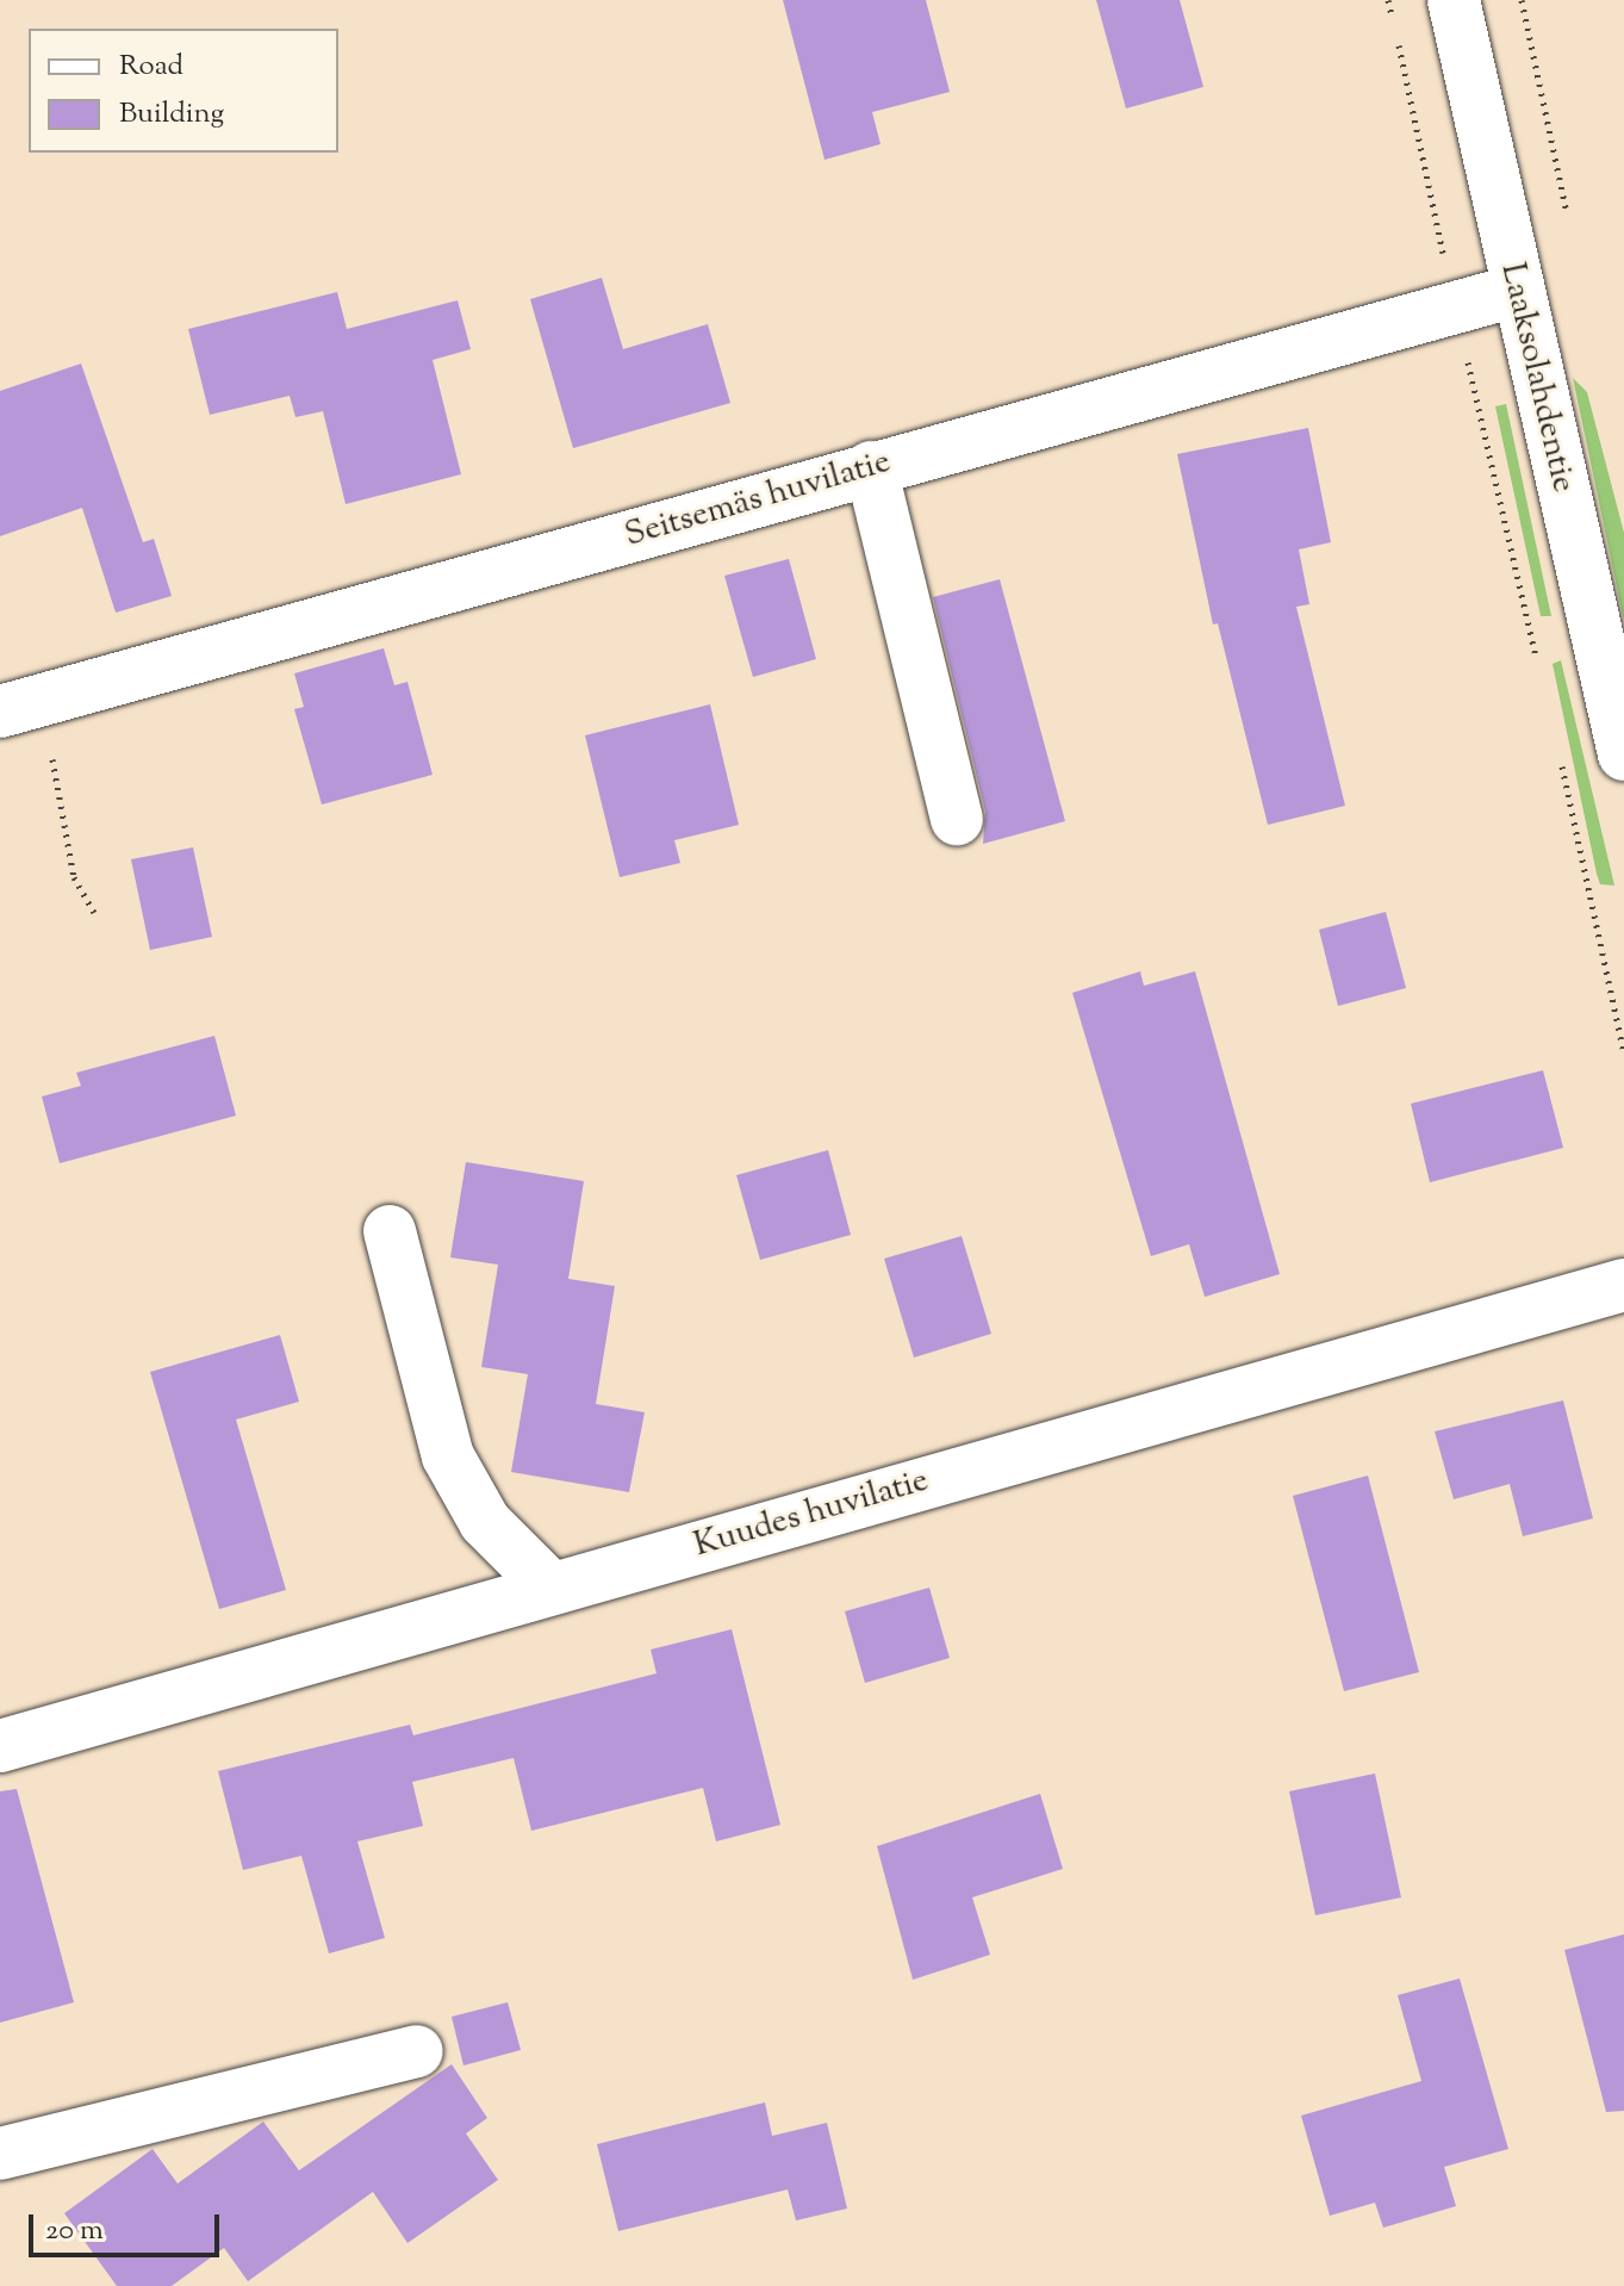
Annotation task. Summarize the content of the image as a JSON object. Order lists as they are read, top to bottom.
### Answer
{
  "streets": {
    "street": ["Laaksolahdentie", "Seitsemäs huvilatie", "Kuudes huvilatie"]
  },
  "crossings": [
    ["Laaksolahdentie", "Seitsemäs huvilatie"]
  ],
  "legend": ["Road", "Building"],
  "scale_bar": "20 m"
}
